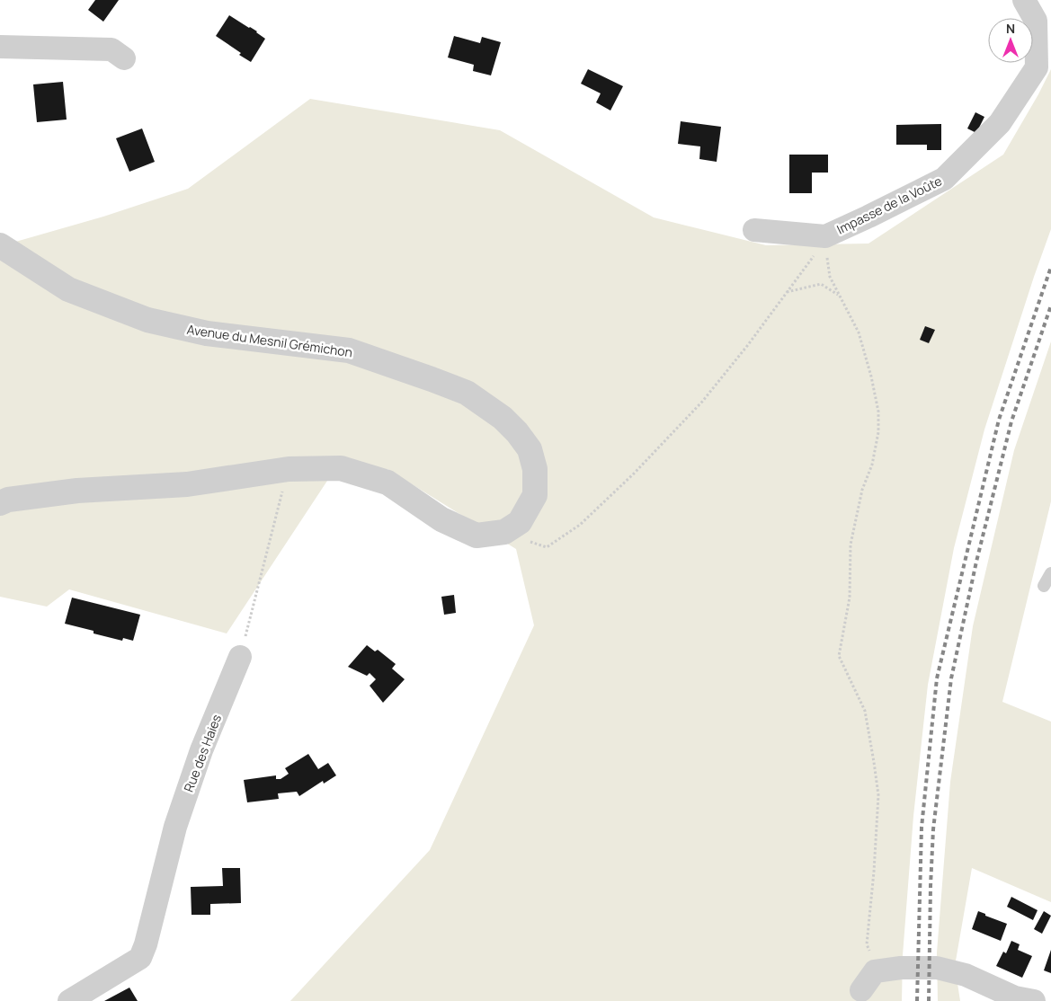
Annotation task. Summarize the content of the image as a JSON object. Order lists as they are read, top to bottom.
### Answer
{
  "streets": {
    "street": ["Impasse de la Voûte", "Avenue du Mesnil Grémichon", "Rue des Haies"]
  },
  "north": "top"
}
